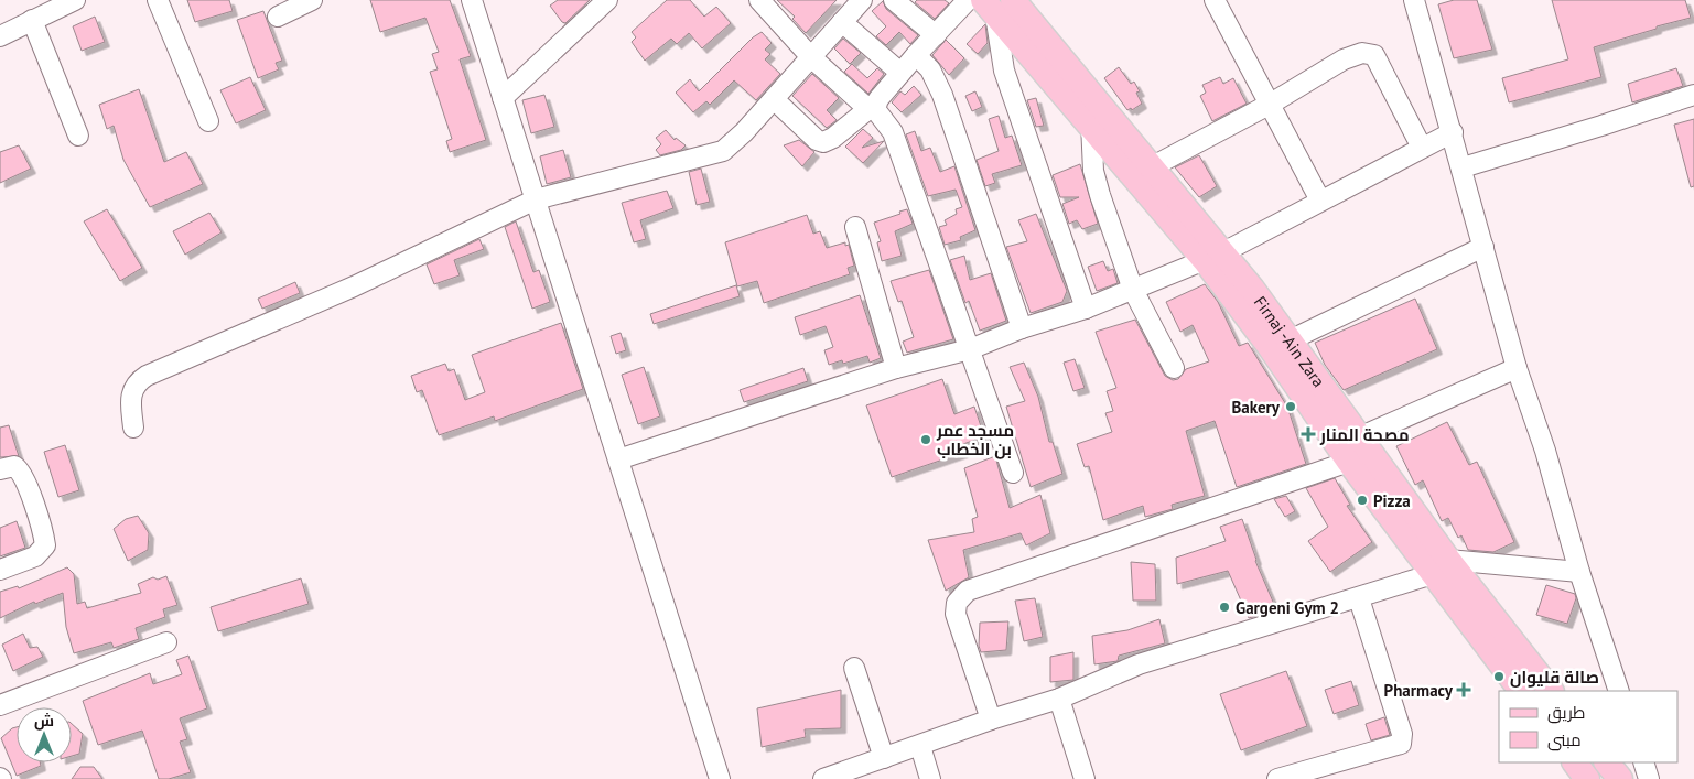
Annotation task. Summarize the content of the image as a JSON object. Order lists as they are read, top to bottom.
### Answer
{
  "streets": {
    "main road": ["Firnaj -Ain Zara"]
  },
  "places": {
    "other": [
      "Bakery",
      "مسجد عمر بن الخطاب",
      "Pizza",
      "Gargeni Gym 2",
      "صالة قليوان"
    ],
    "health": ["مصحة المنار", "Pharmacy"]
  },
  "legend": ["طريق", "مبنى"],
  "north": "top"
}
